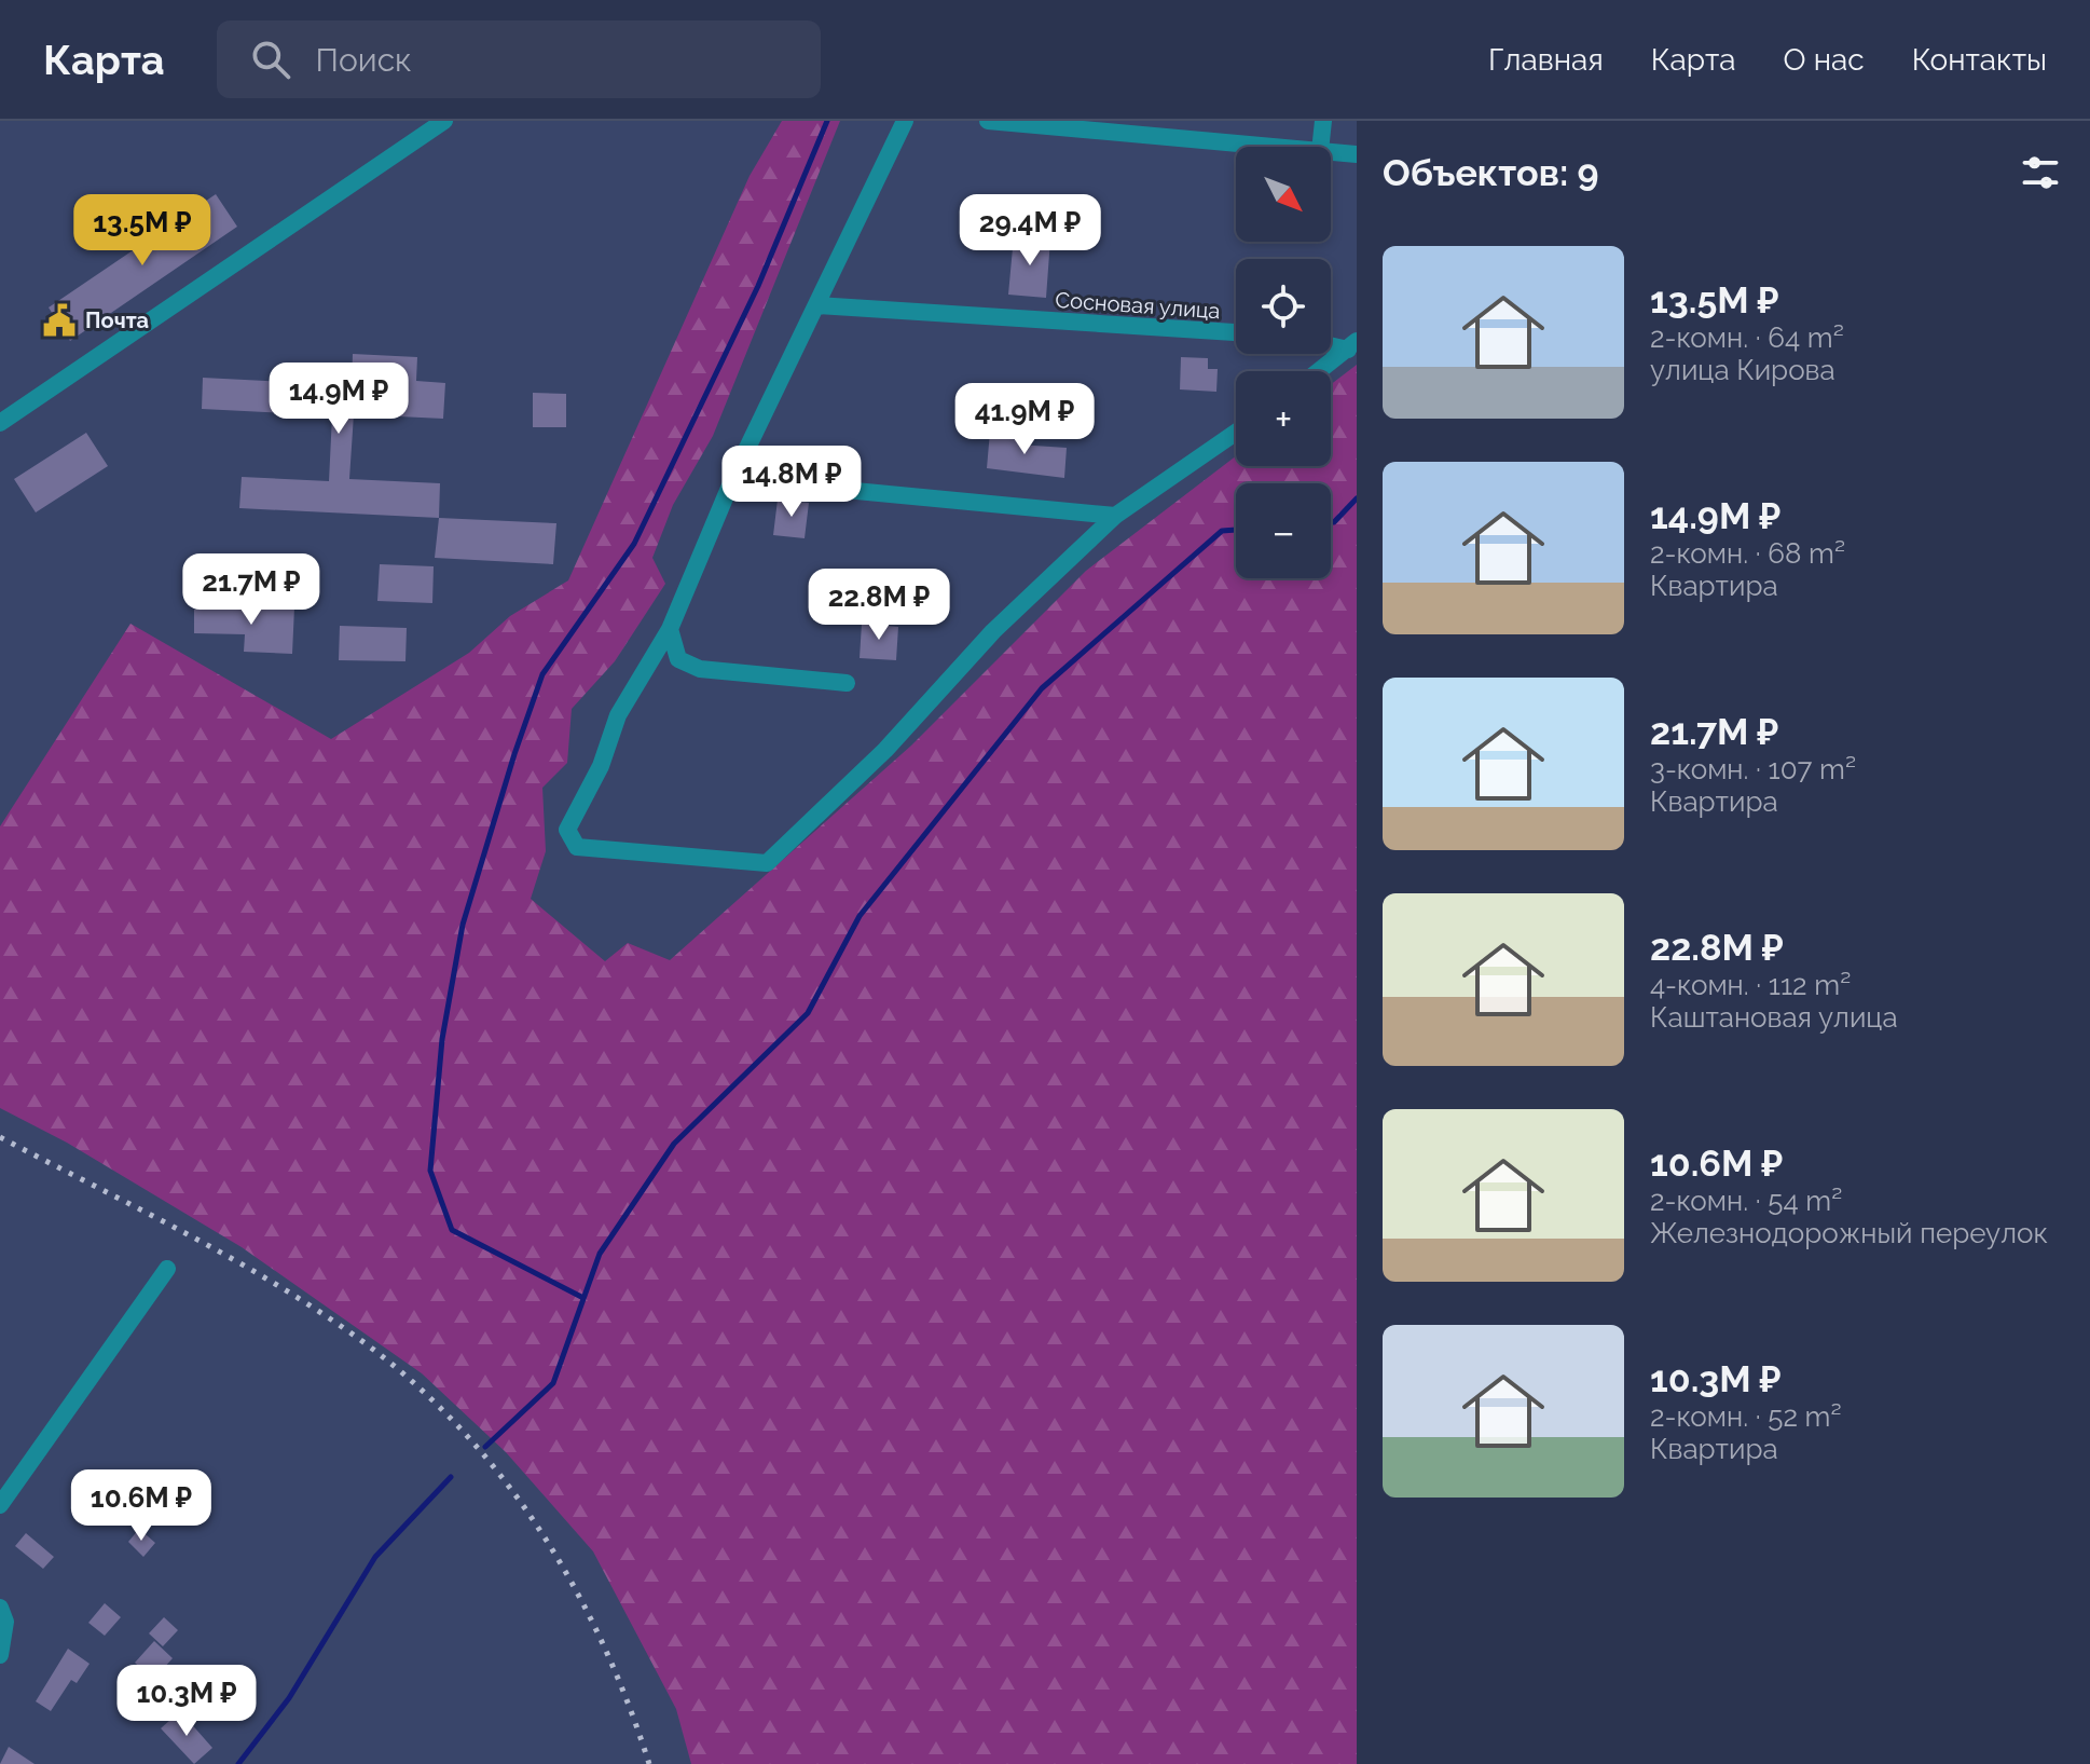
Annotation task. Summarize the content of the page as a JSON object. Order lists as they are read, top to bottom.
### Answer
{
  "streets": {
    "street": ["Сосновая улица"]
  },
  "places": {
    "public building": ["Почта"]
  },
  "north": "bottom right",
  "page": {
    "header": "Карта",
    "search": "Поиск",
    "nav": [
      "Главная",
      "Карта",
      "О нас",
      "Контакты"
    ],
    "heading": "Объектов: 9",
    "map_buttons": ["+", "−"],
    "price": [
      "13.5M ₽",
      "29.4M ₽",
      "14.9M ₽",
      "41.9M ₽",
      "14.8M ₽",
      "21.7M ₽",
      "22.8M ₽",
      "10.6M ₽",
      "10.3M ₽"
    ],
    "list": [
      {
        "name": "13.5M ₽",
        "note": "2-комн. · 64 m² · улица Кирова"
      },
      {
        "name": "14.9M ₽",
        "note": "2-комн. · 68 m² · Квартира"
      },
      {
        "name": "21.7M ₽",
        "note": "3-комн. · 107 m² · Квартира"
      },
      {
        "name": "22.8M ₽",
        "note": "4-комн. · 112 m² · Каштановая улица"
      },
      {
        "name": "10.6M ₽",
        "note": "2-комн. · 54 m² · Железнодорожный переулок"
      },
      {
        "name": "10.3M ₽",
        "note": "2-комн. · 52 m² · Квартира"
      }
    ]
  }
}
